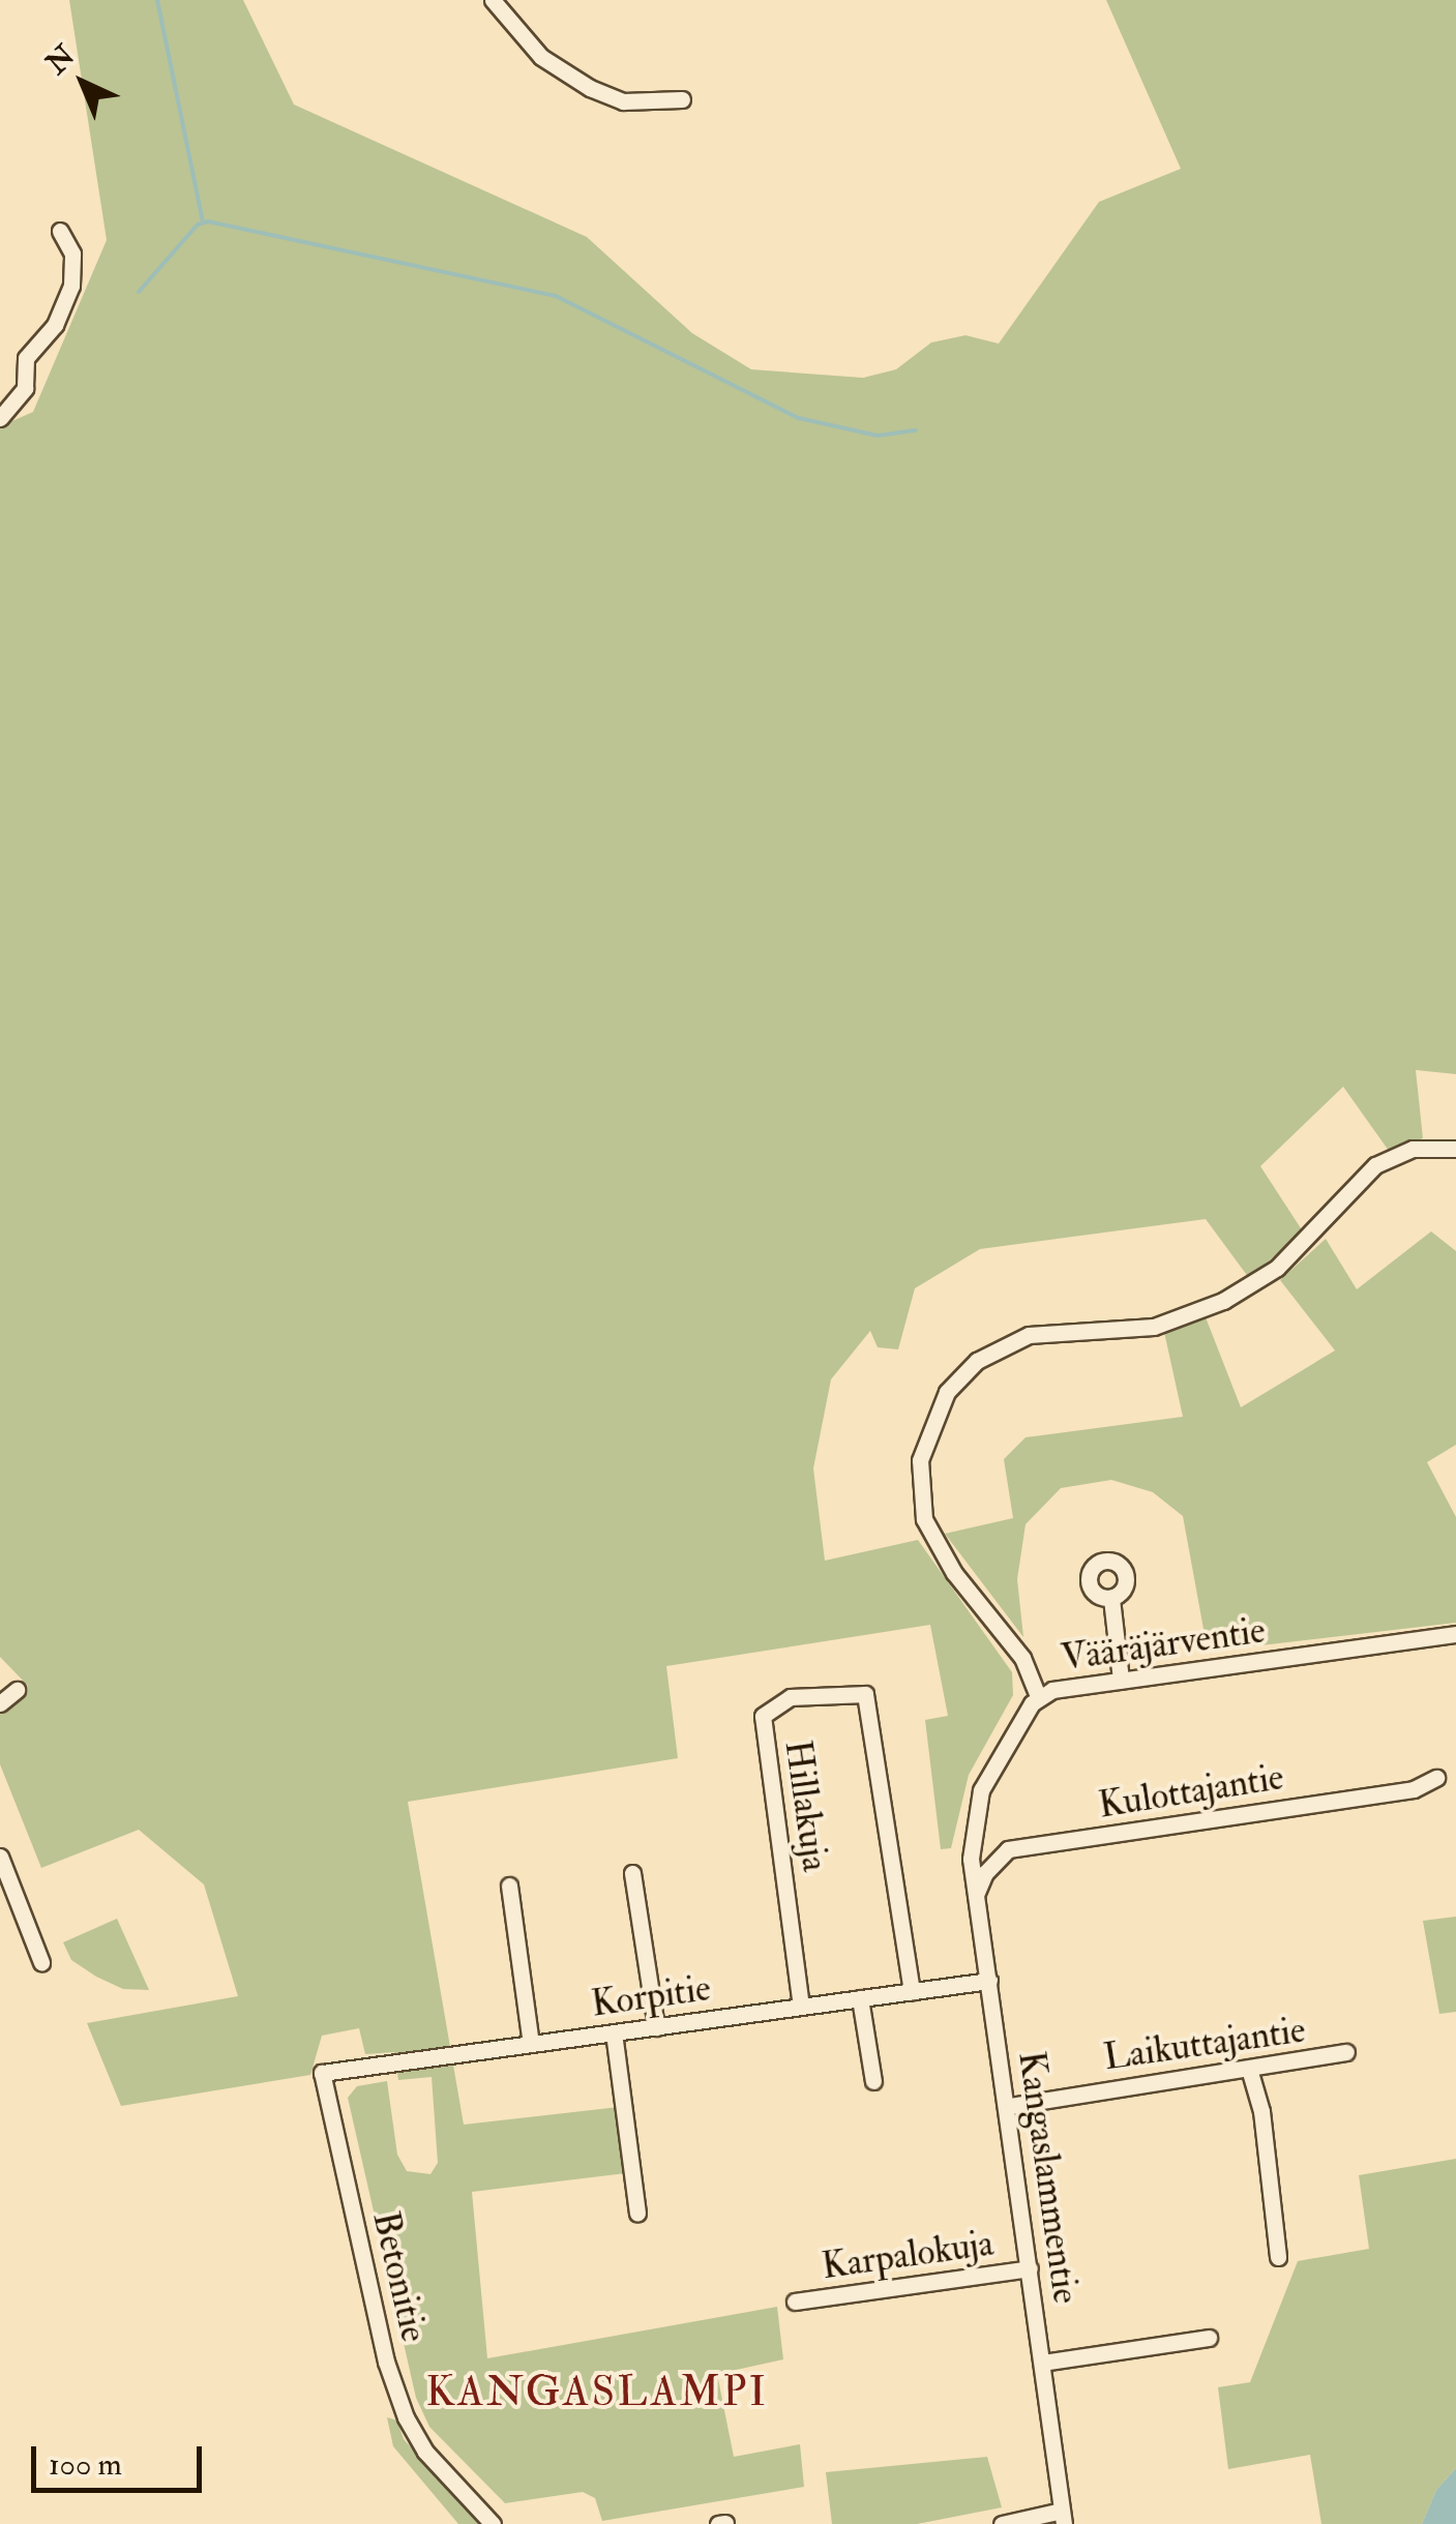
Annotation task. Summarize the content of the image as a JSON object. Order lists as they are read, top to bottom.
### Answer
{
  "streets": {
    "street": [
      "Vääräjärventie",
      "Kulottajantie",
      "Hillakuja",
      "Korpitie",
      "Laikuttajantie",
      "Kangaslammentie",
      "Karpalokuja",
      "Betonitie"
    ]
  },
  "crossings": [
    ["Vääräjärventie", "Kangaslammentie"],
    ["Kulottajantie", "Kangaslammentie"],
    ["Hillakuja", "Korpitie"],
    ["Korpitie", "Kangaslammentie"],
    ["Korpitie", "Betonitie"],
    ["Laikuttajantie", "Kangaslammentie"],
    ["Kangaslammentie", "Karpalokuja"]
  ],
  "districts": ["KANGASLAMPI"],
  "scale_bar": "100 m",
  "north": "top left"
}
